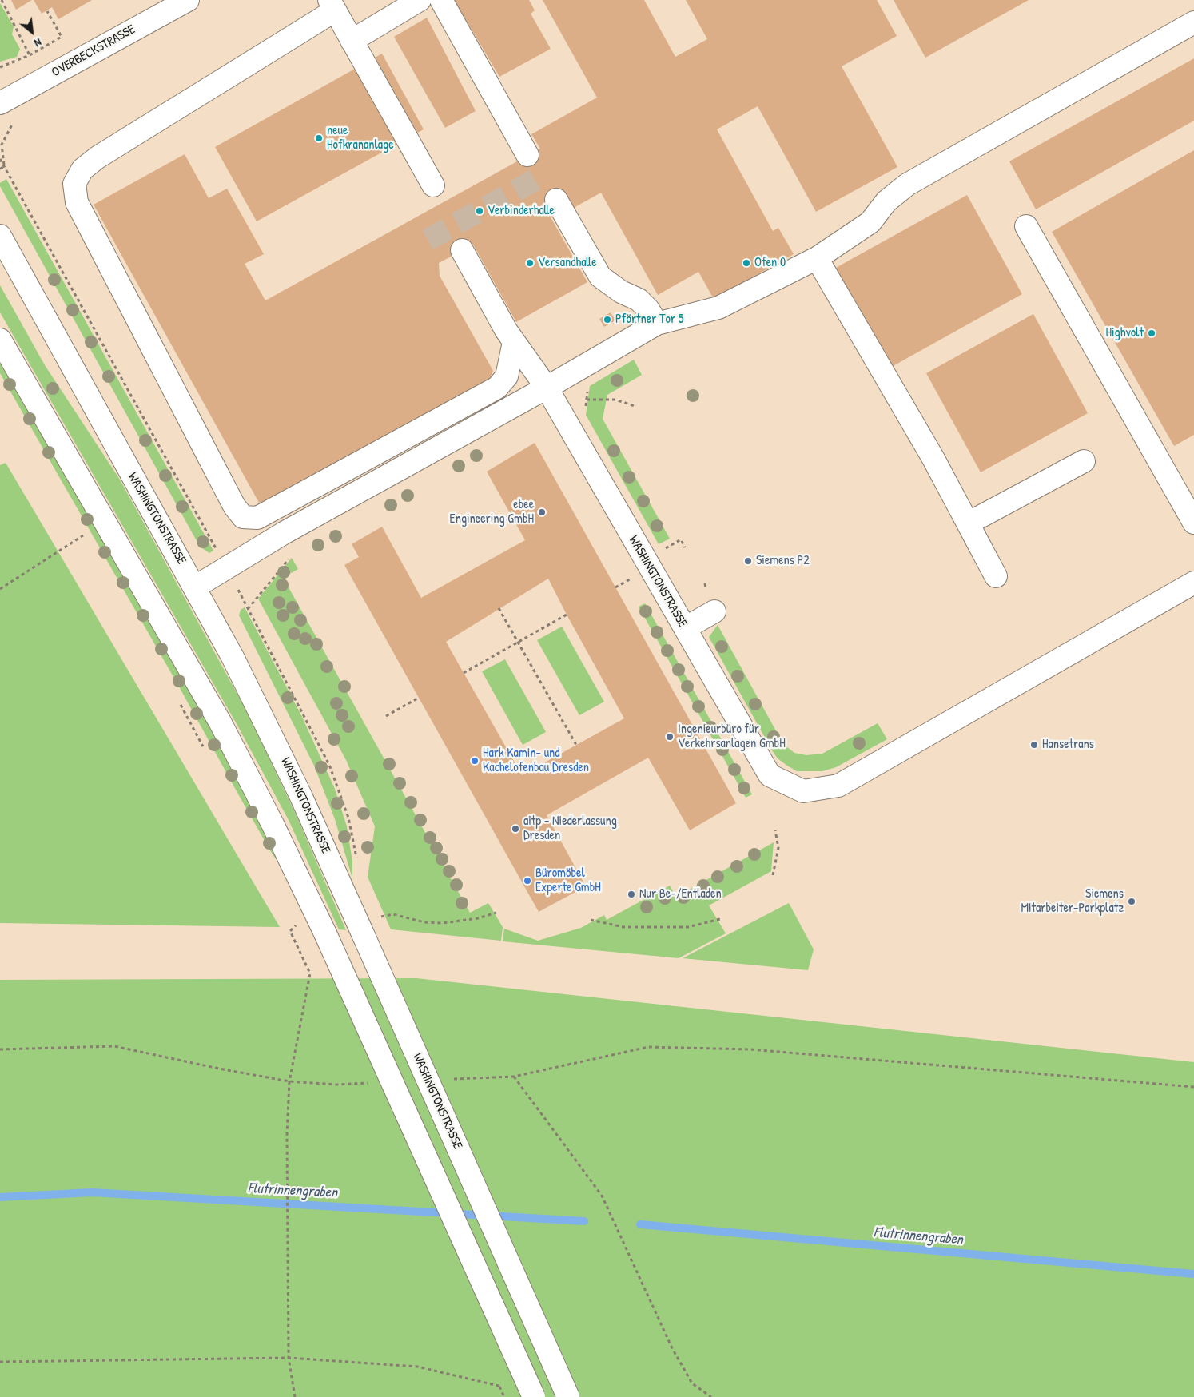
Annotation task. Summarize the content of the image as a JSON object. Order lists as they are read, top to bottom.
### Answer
{
  "streets": {
    "main road": ["OVERBECKSTRASSE", "WASHINGTONSTRASSE"]
  },
  "water": ["Flutrinnengraben"],
  "places": [
    "neue Hofkrananlage",
    "Verbinderhalle",
    "Versandhalle",
    "Ofen 0",
    "Pförtner Tor 5",
    "Highvolt",
    "ebee Engineering GmbH",
    "Siemens P2",
    "Ingenieurbüro für Verkehrsanlagen GmbH",
    "Hansetrans",
    "Hark Kamin- und Kachelofenbau Dresden",
    "aitp - Niederlassung Dresden",
    "Büromöbel Experte GmbH",
    "Nur Be-/Entladen",
    "Siemens Mitarbeiter-Parkplatz"
  ],
  "north": "bottom right"
}
